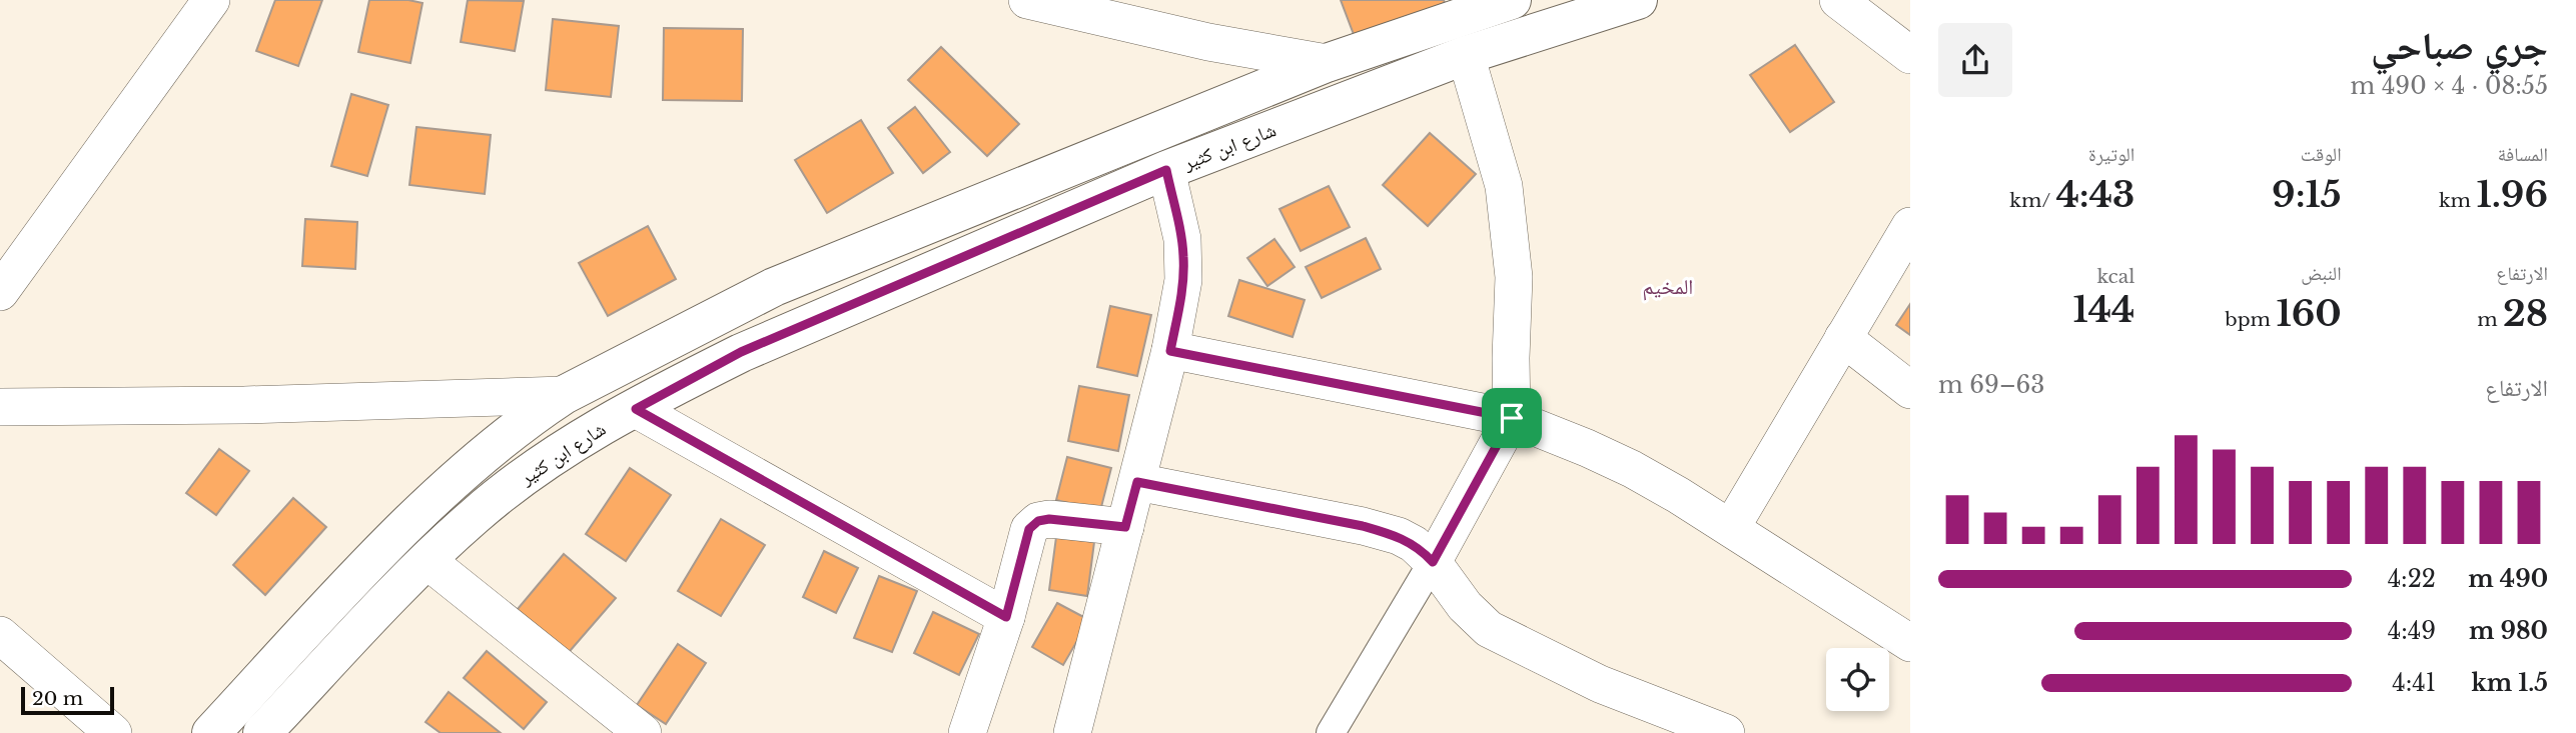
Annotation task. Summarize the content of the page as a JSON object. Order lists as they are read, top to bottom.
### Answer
{
  "streets": {
    "street": ["شارع ابن كثير"]
  },
  "districts": ["المخيم"],
  "scale_bar": "20 m",
  "page": {
    "heading": ["جري صباحي", "08:55 · 4 × 490 m"],
    "stats": [
      ["المسافة", "1.96 km"],
      ["الوقت", "9:15"],
      ["الوتيرة", "4:43 /km"],
      ["الارتفاع", "28 m"],
      ["النبض", "160 bpm"],
      ["kcal", "144"]
    ],
    "chart": ["الارتفاع", "63–69 m"],
    "list": [
      {
        "name": "490 m",
        "note": "4:22"
      },
      {
        "name": "980 m",
        "note": "4:49"
      },
      {
        "name": "1.5 km",
        "note": "4:41"
      }
    ],
    "scale": "20 m"
  }
}
